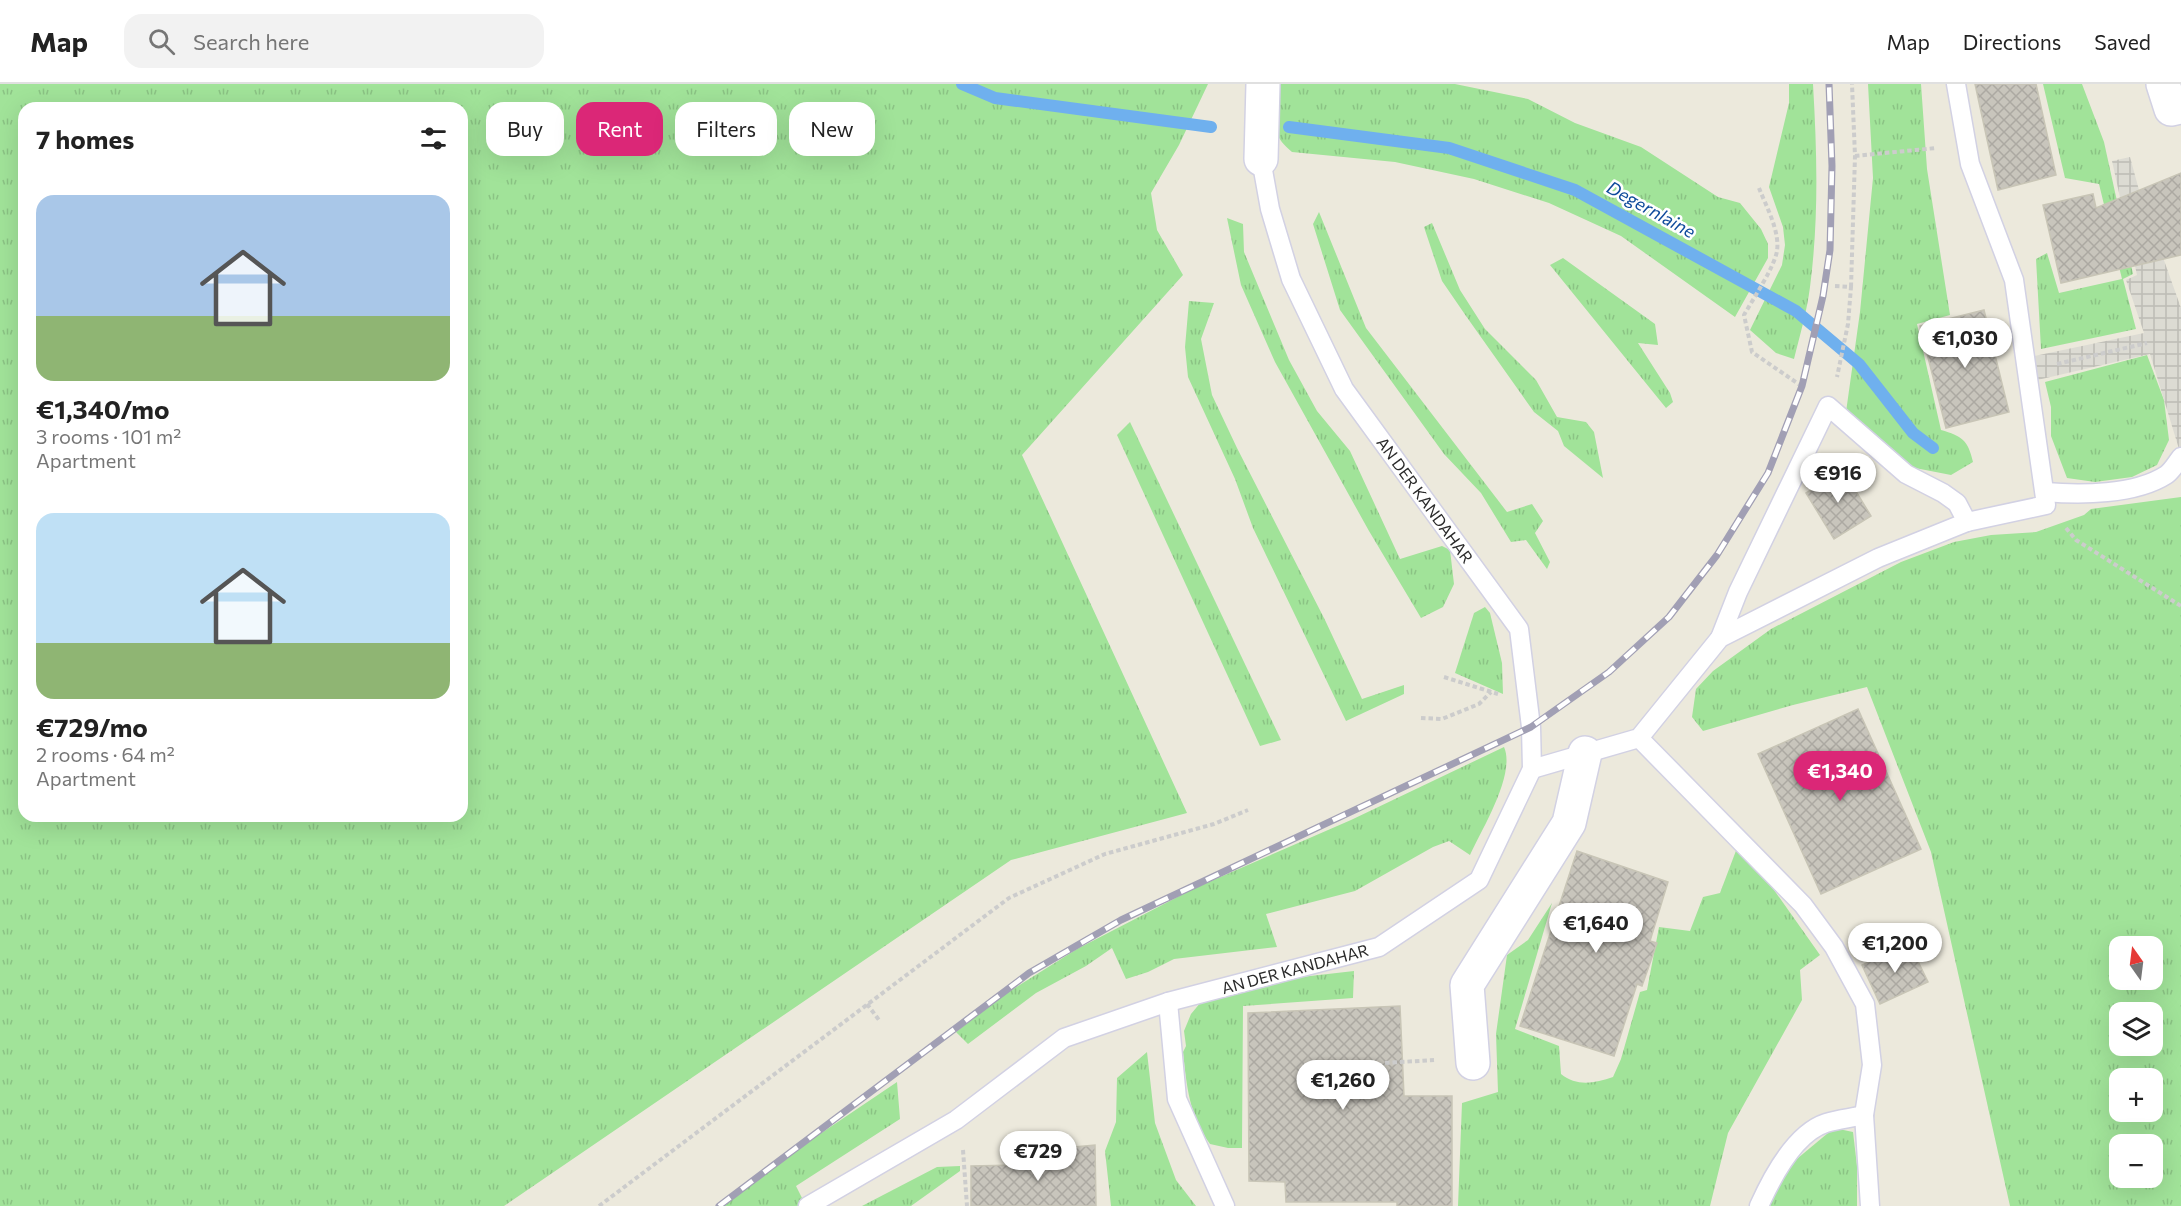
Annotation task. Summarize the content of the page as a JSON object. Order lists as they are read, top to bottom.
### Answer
{
  "streets": {
    "street": ["AN DER KANDAHAR"]
  },
  "water": ["Degernlaine"],
  "north": "top",
  "page": {
    "header": "Map",
    "search": "Search here",
    "nav": ["Map", "Directions", "Saved"],
    "chip": [
      "Buy",
      "Rent",
      "Filters",
      "New"
    ],
    "heading": "7 homes",
    "list": [
      {
        "name": "€1,340/mo",
        "note": "3 rooms · 101 m² · Apartment"
      },
      {
        "name": "€729/mo",
        "note": "2 rooms · 64 m² · Apartment"
      }
    ],
    "price": [
      "€1,030",
      "€916",
      "€1,340",
      "€1,640",
      "€1,200",
      "€1,260",
      "€729"
    ],
    "map_buttons": ["+", "−"]
  }
}
